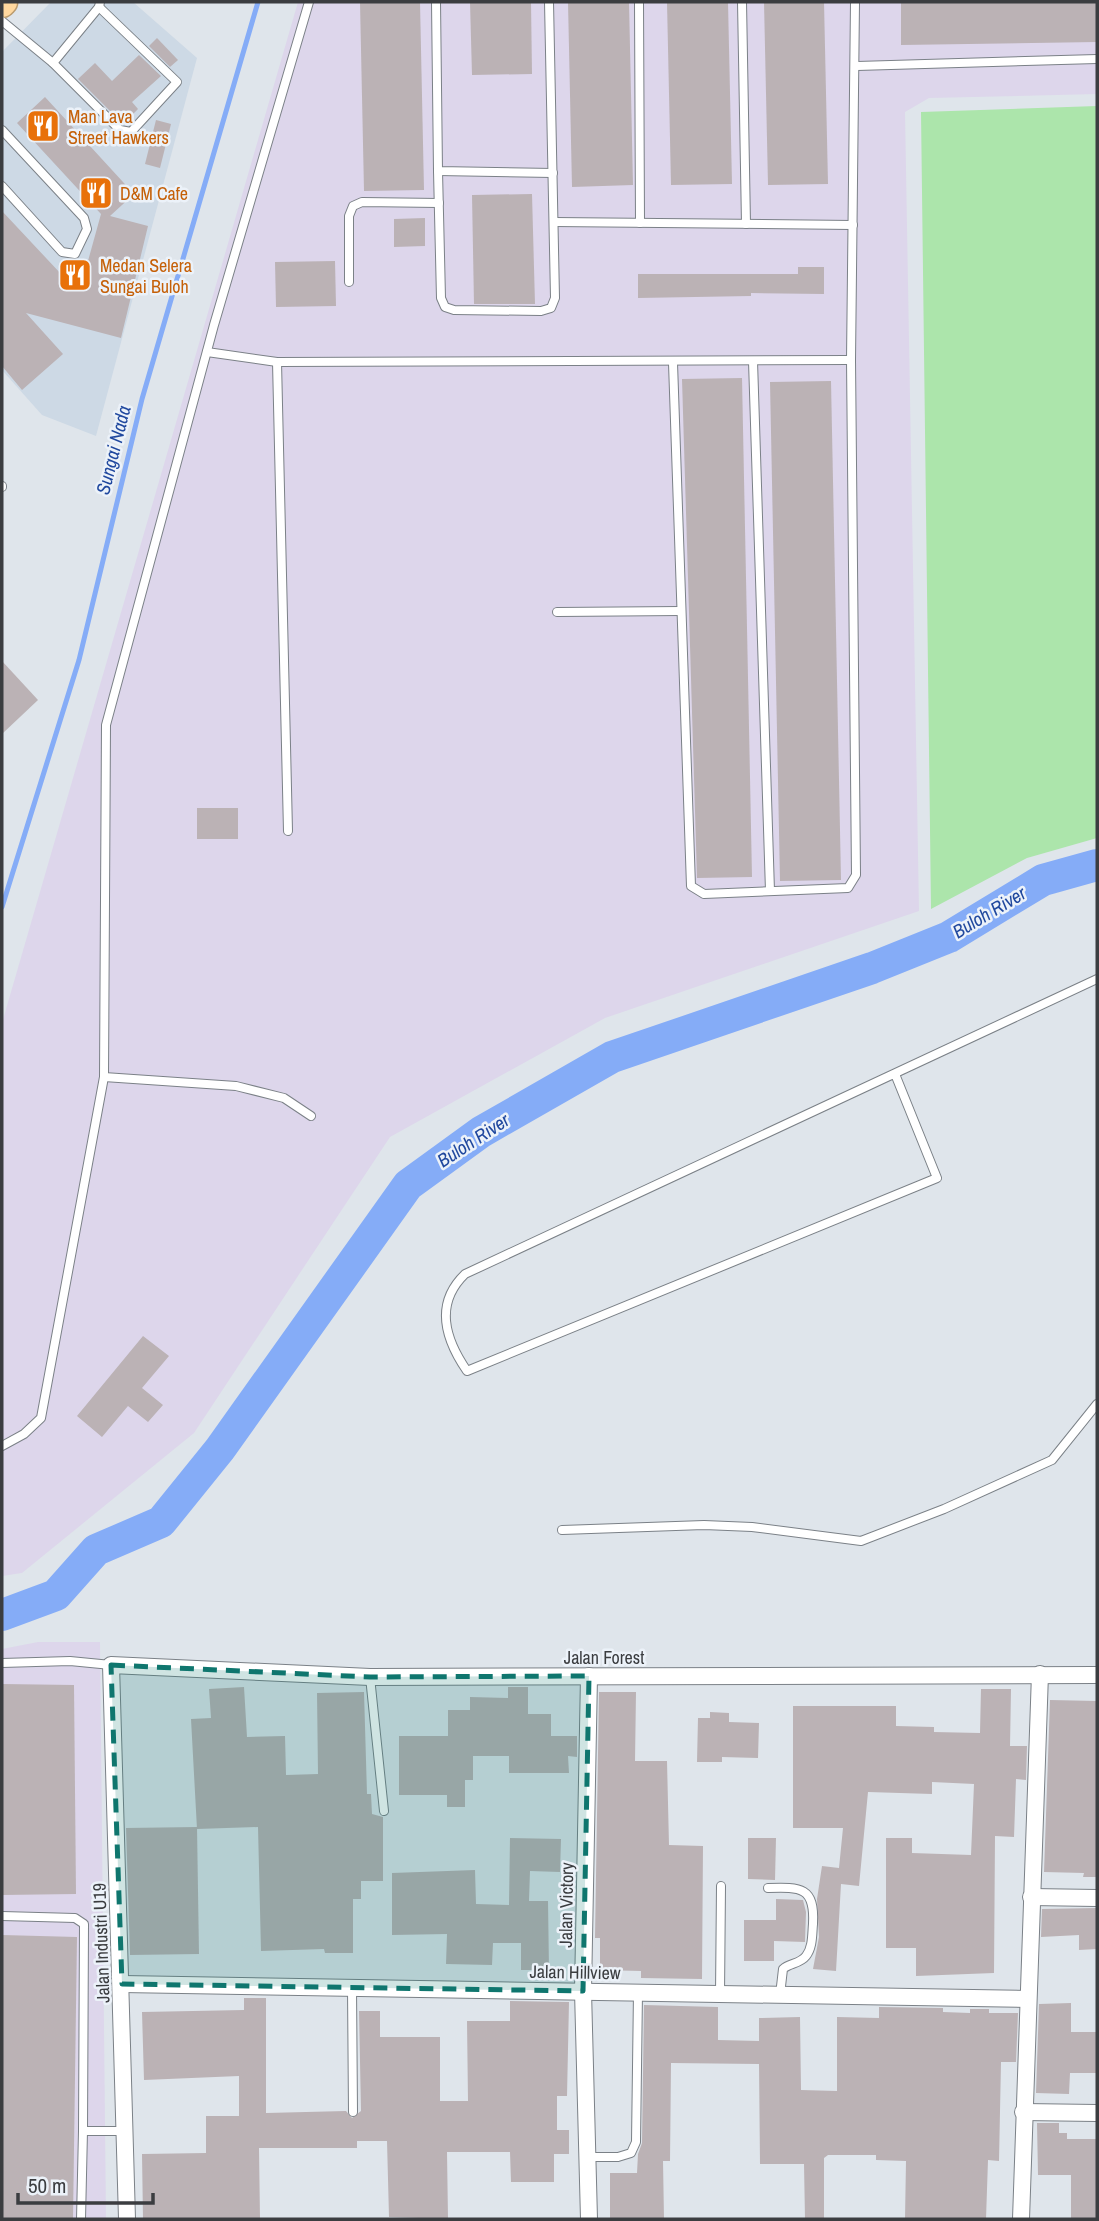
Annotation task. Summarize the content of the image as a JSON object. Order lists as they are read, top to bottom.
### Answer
{
  "streets": {
    "street": [
      "Jalan Forest",
      "Jalan Victory",
      "Jalan Industri U19",
      "Jalan Hillview"
    ]
  },
  "crossings": [
    ["Jalan Forest", "Jalan Victory"],
    ["Jalan Forest", "Jalan Industri U19"],
    ["Jalan Victory", "Jalan Hillview"],
    ["Jalan Industri U19", "Jalan Hillview"]
  ],
  "water": ["Sungai Nada", "Buloh River"],
  "places": {
    "restaurant": ["Man Lava Street Hawkers", "D&M Cafe", "Medan Selera Sungai Buloh"]
  },
  "scale_bar": "50 m"
}
